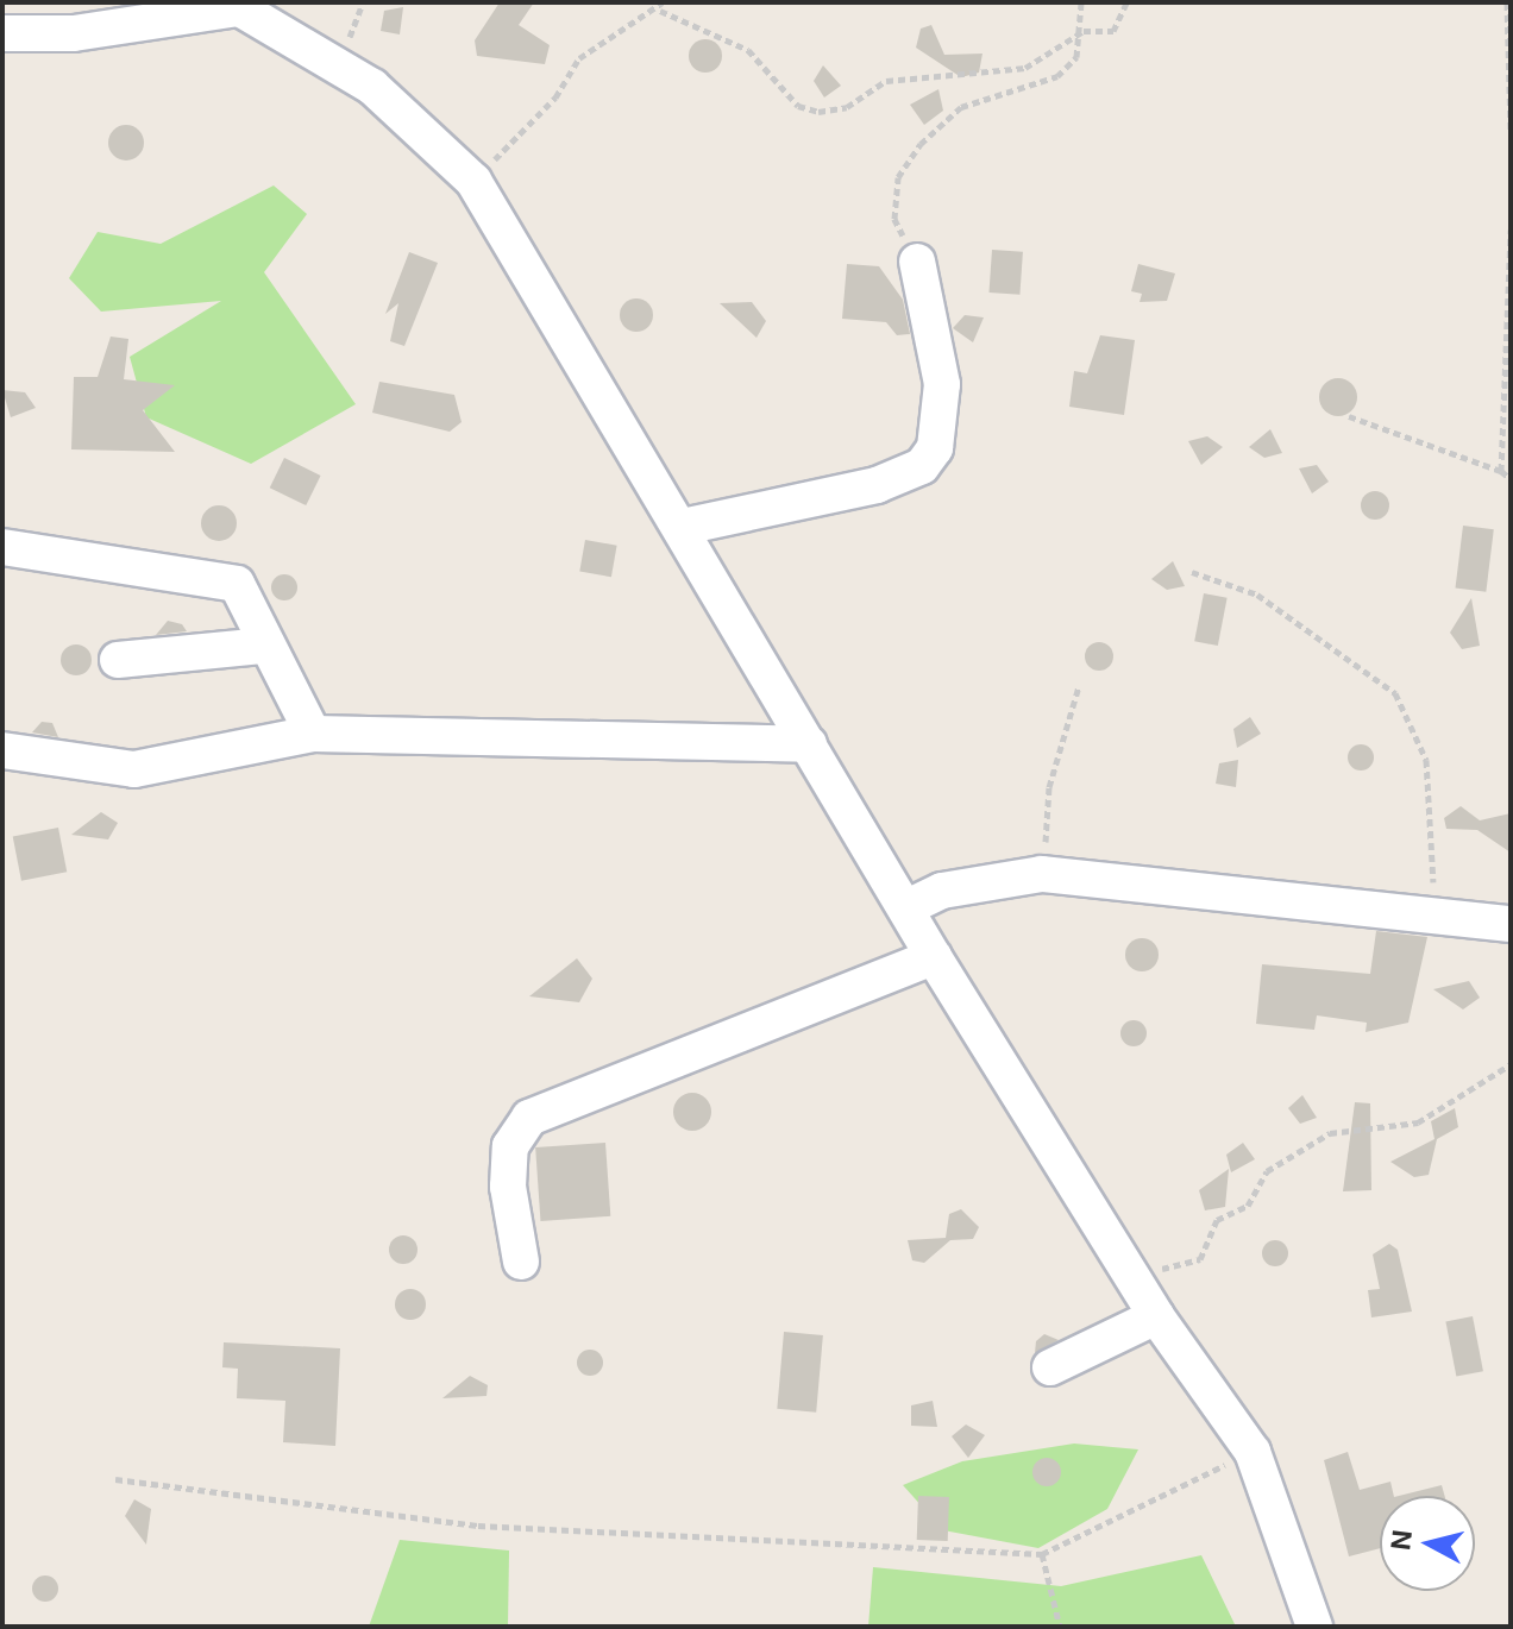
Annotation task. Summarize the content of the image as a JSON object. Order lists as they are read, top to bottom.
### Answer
{
  "north": "left"
}
